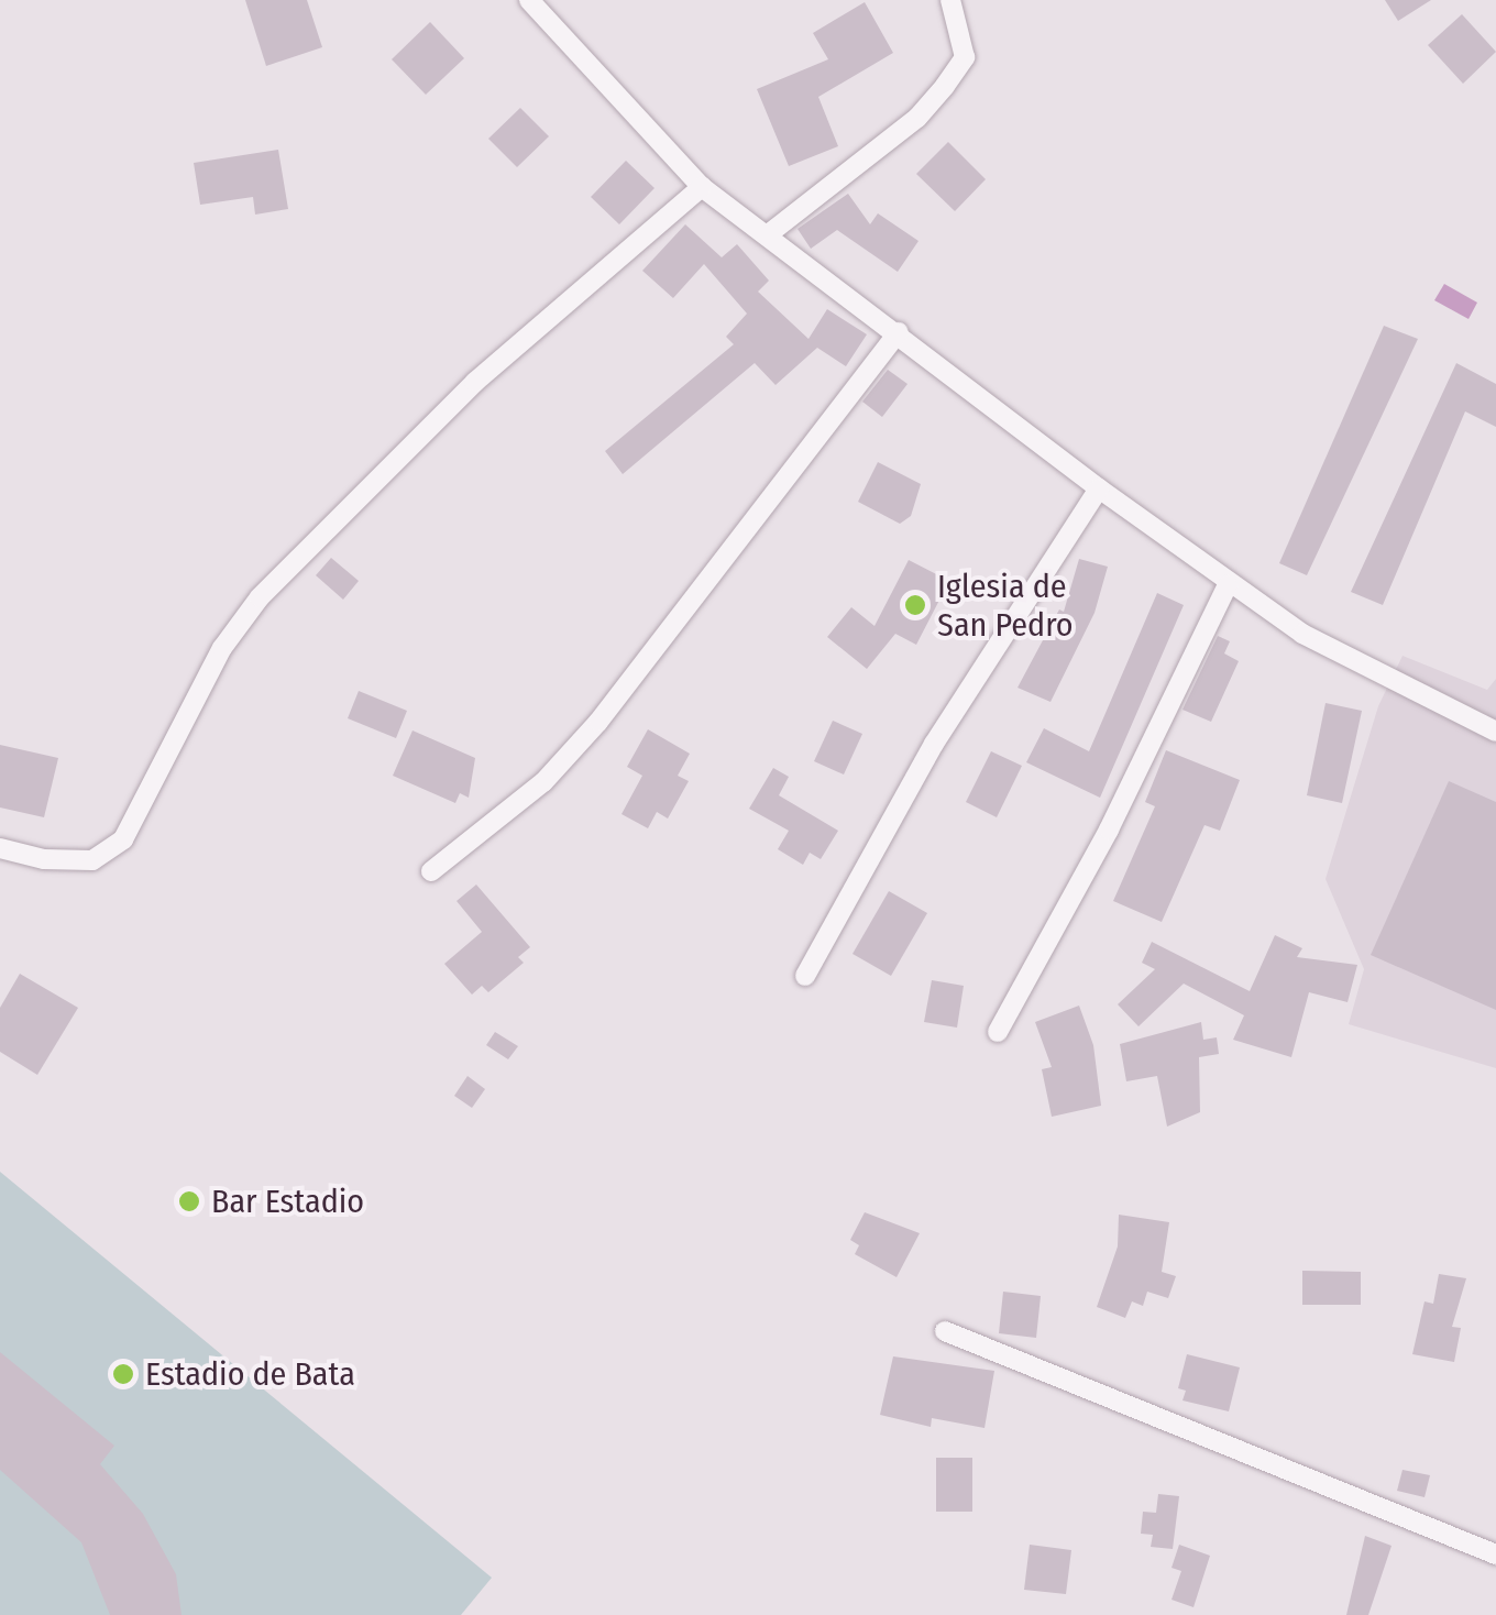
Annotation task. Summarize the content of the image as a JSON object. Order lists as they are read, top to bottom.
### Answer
{
  "places": ["Iglesia de San Pedro", "Bar Estadio", "Estadio de Bata"]
}
